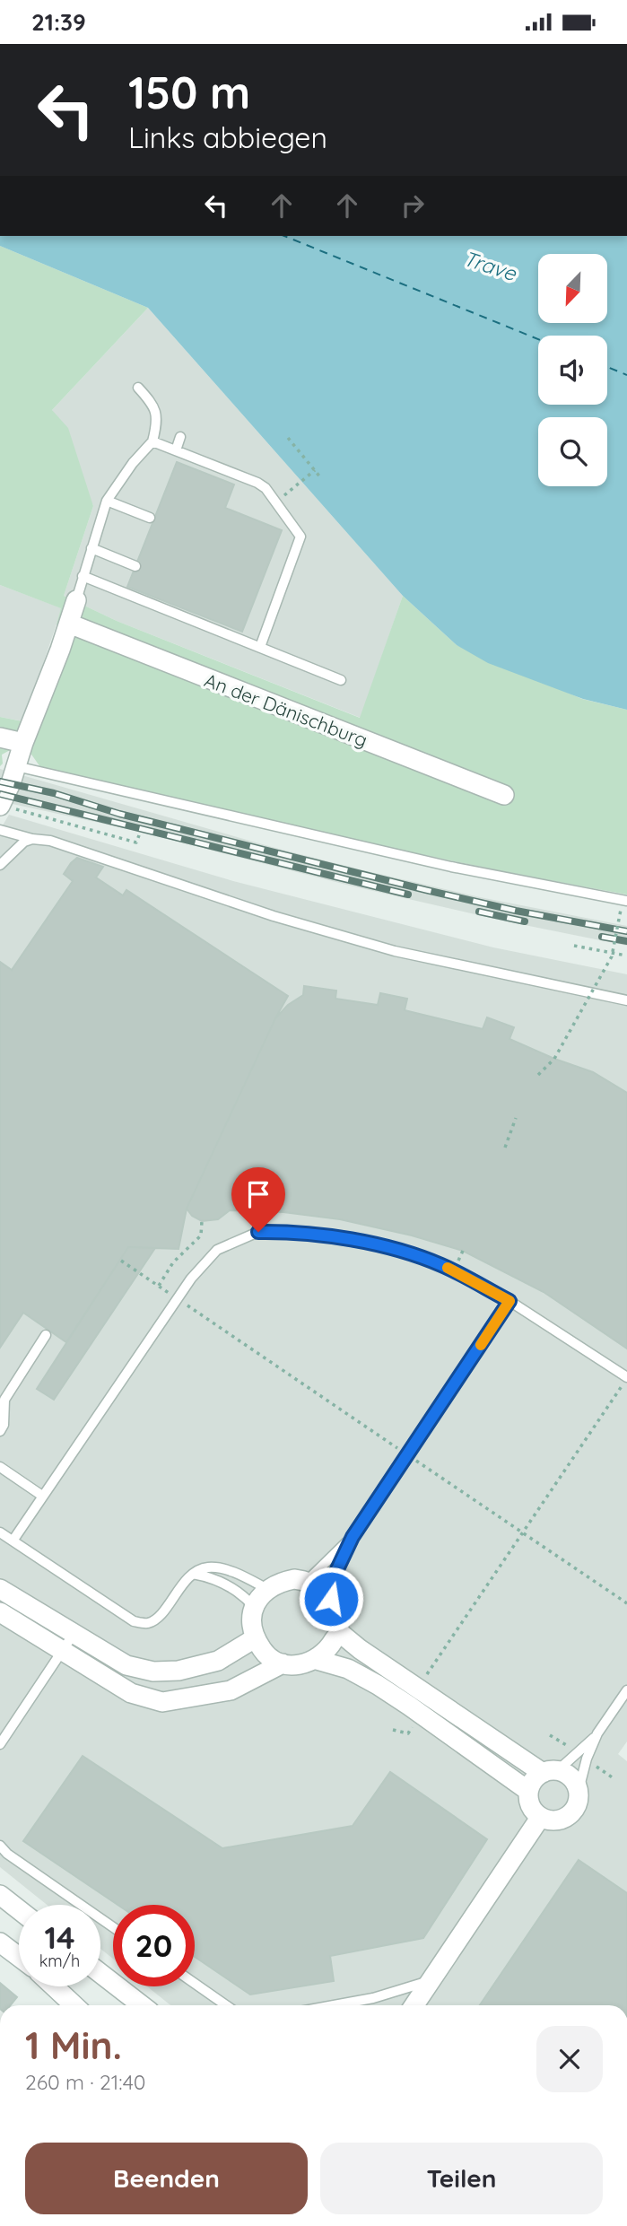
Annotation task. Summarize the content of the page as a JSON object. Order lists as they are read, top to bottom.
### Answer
{
  "streets": {
    "street": ["An der Dänischburg"]
  },
  "water": ["Trave"],
  "north": "bottom left",
  "page": {
    "status": "21:39",
    "turn": ["150 m", "Links abbiegen"],
    "speed": "14 km/h",
    "limit": "20",
    "heading": ["1 Min.", "260 m · 21:40"],
    "buttons": ["Beenden", "Teilen"]
  }
}
